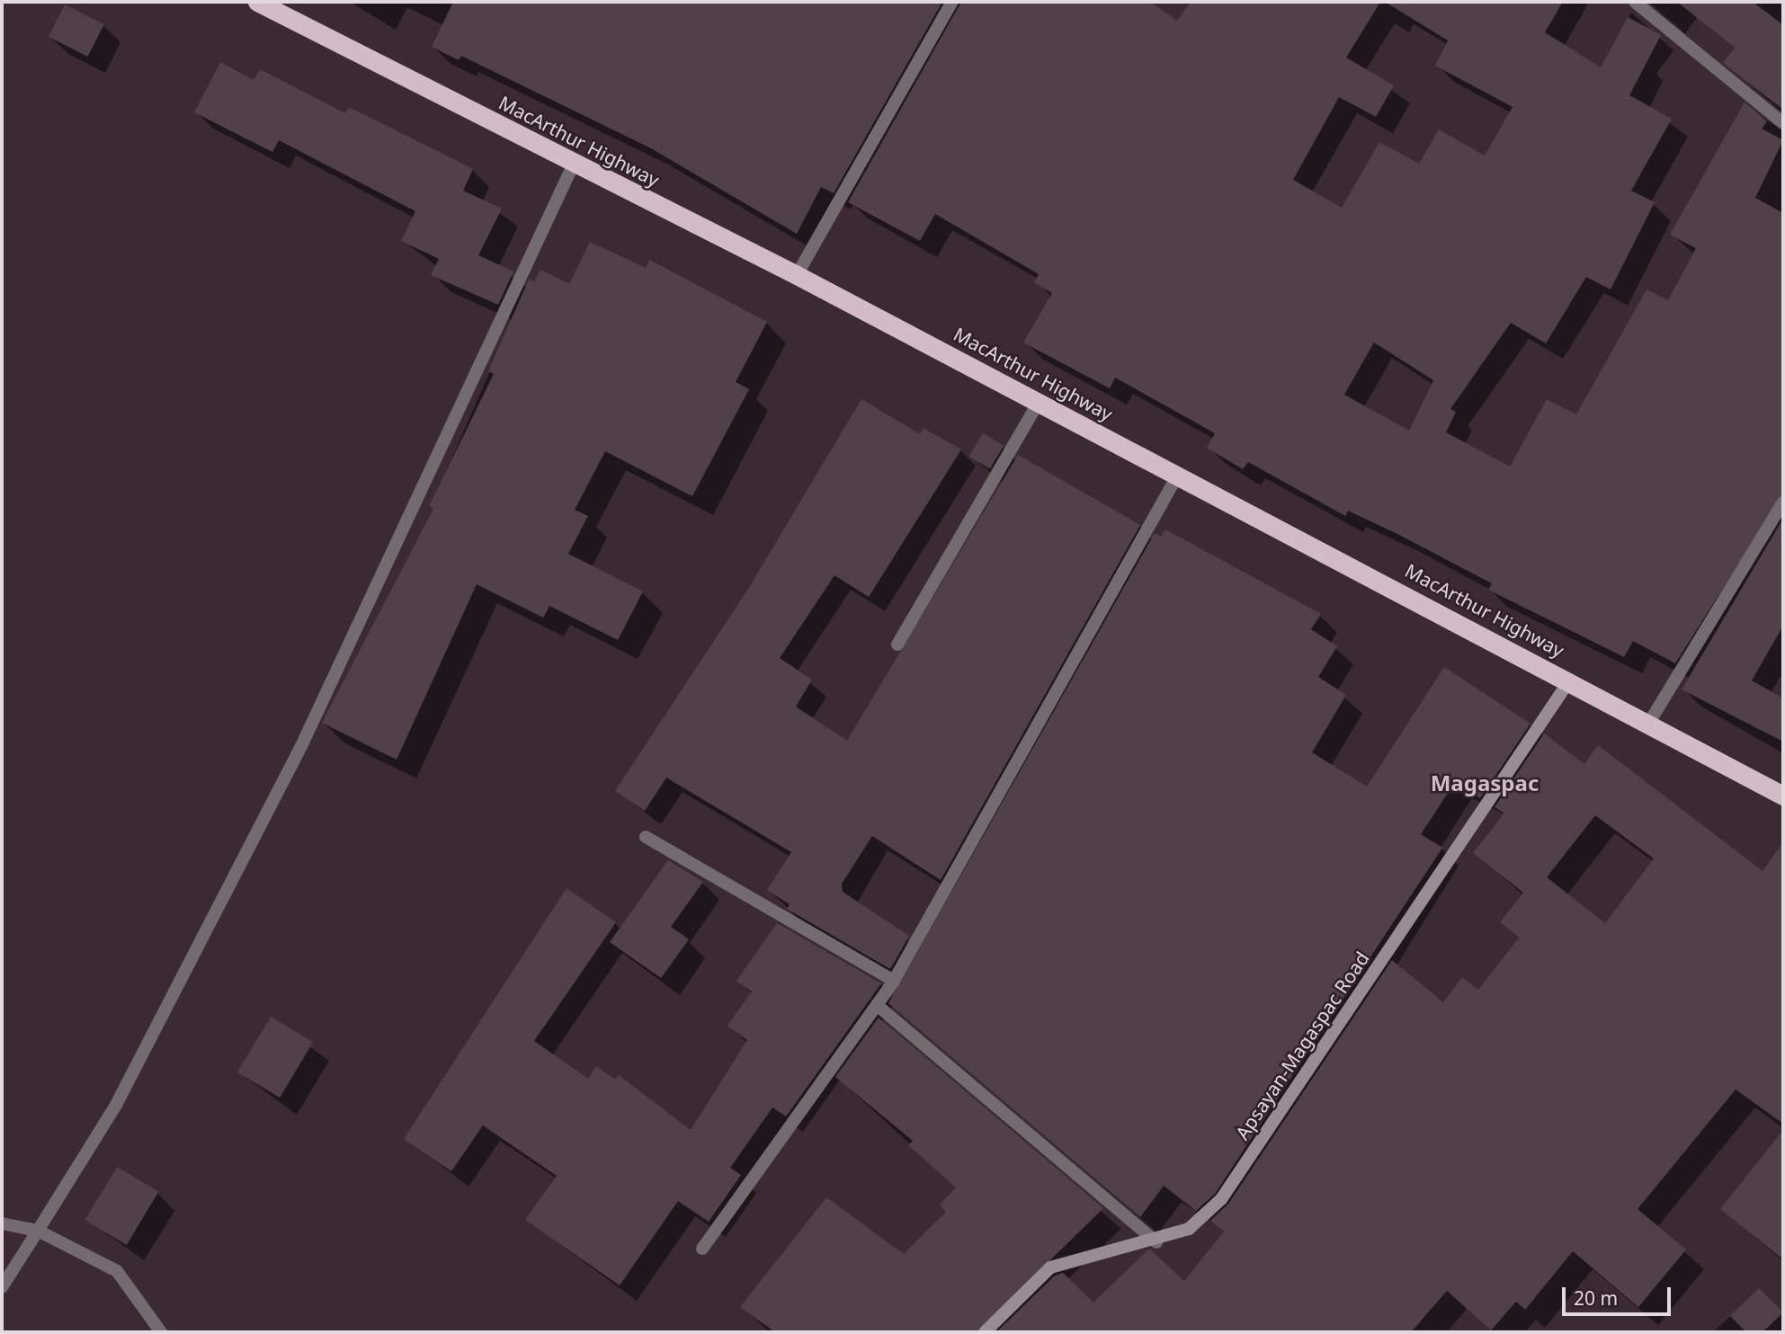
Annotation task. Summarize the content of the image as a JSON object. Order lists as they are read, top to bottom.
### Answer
{
  "streets": {
    "highway": ["MacArthur Highway"],
    "street": ["Apsayan-Magaspac Road"]
  },
  "crossings": [
    ["MacArthur Highway", "Apsayan-Magaspac Road"]
  ],
  "districts": ["Magaspac"],
  "scale_bar": "20 m"
}
